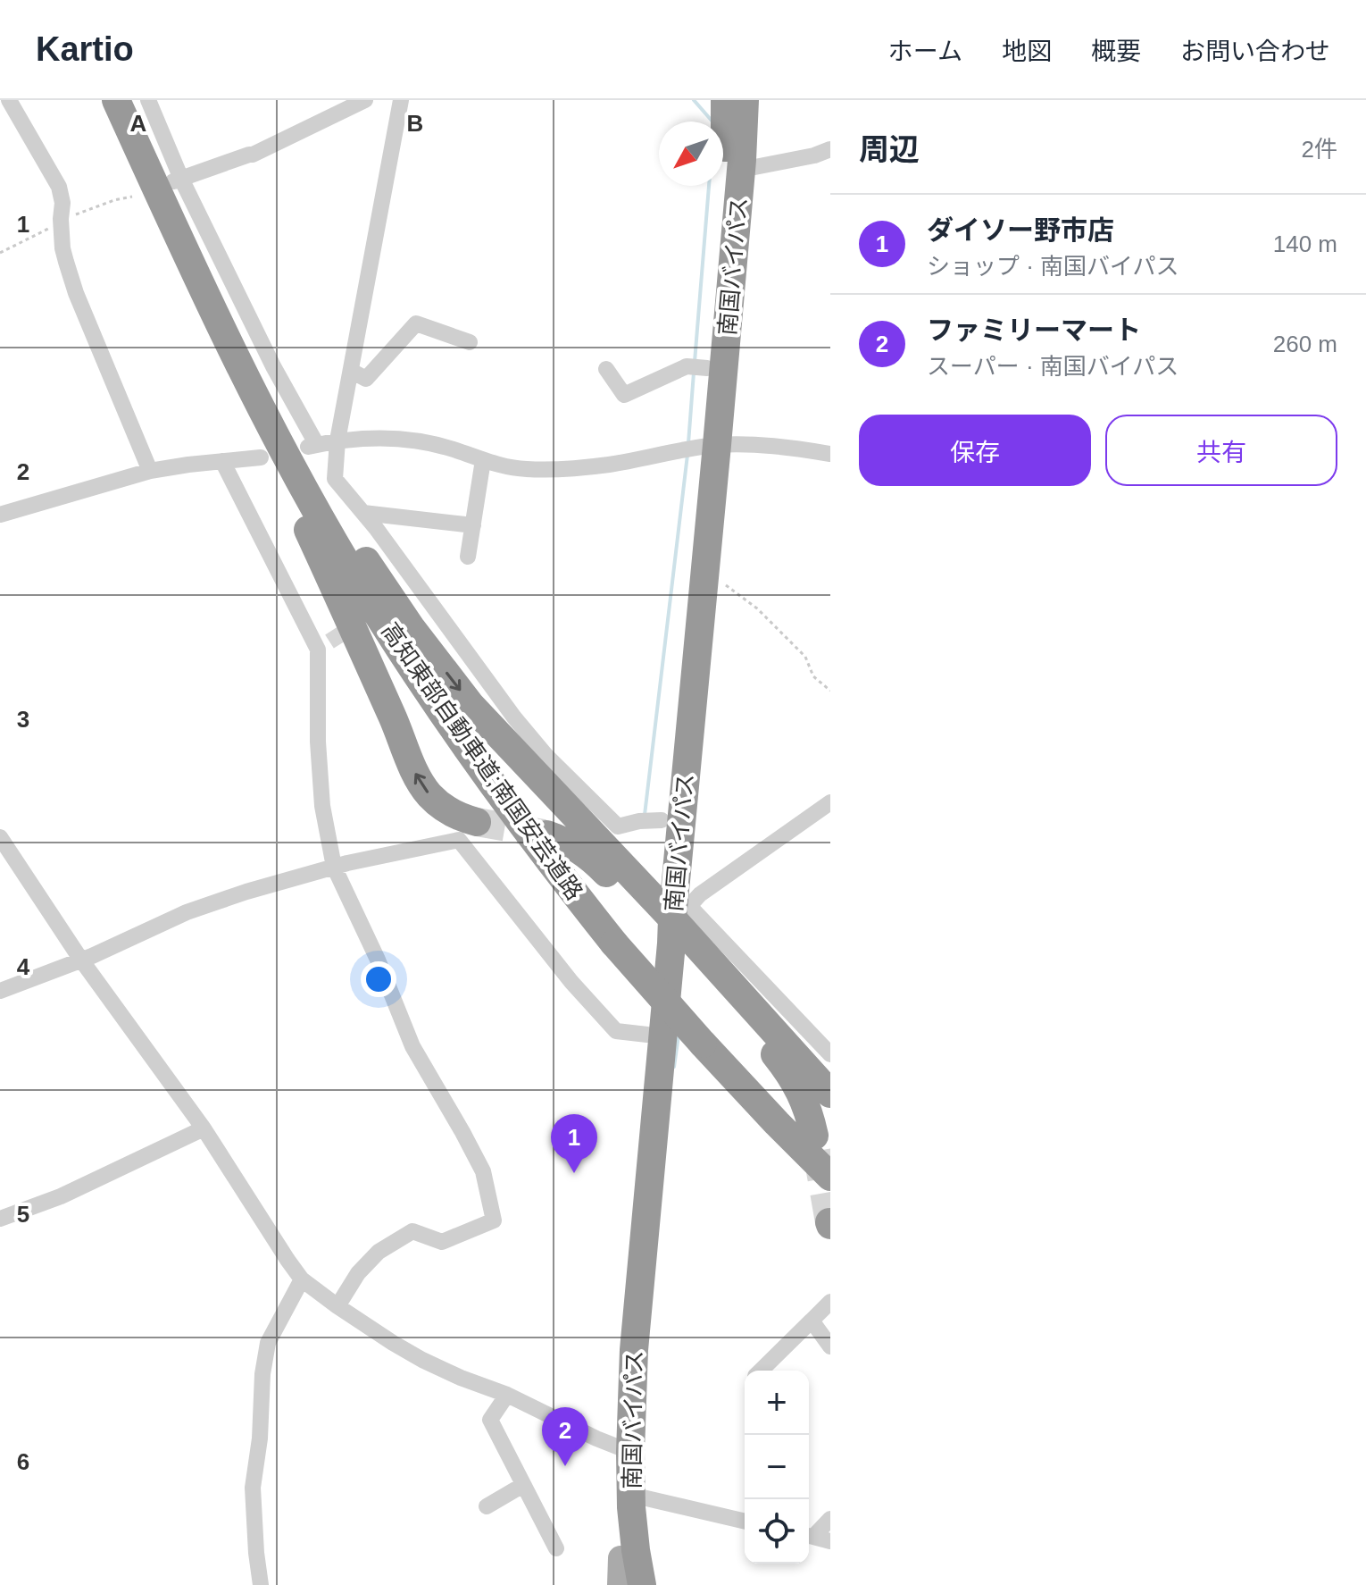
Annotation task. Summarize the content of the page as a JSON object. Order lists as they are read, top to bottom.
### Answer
{
  "streets": {
    "highway": ["南国バイパス", "高知東部自動車道;南国安芸道路"]
  },
  "north": "bottom left",
  "page": {
    "header": "Kartio",
    "nav": [
      "ホーム",
      "地図",
      "概要",
      "お問い合わせ"
    ],
    "heading": ["周辺", "2件"],
    "list": [
      {
        "mark": "1",
        "name": "ダイソー野市店",
        "note": "ショップ · 南国バイパス",
        "value": "140 m"
      },
      {
        "mark": "2",
        "name": "ファミリーマート",
        "note": "スーパー · 南国バイパス",
        "value": "260 m"
      }
    ],
    "buttons": ["保存", "共有"],
    "pins": ["1", "2"],
    "map_buttons": ["+", "−"]
  },
  "grid": {
    "columns": ["A", "B"],
    "rows": [
      "1",
      "2",
      "3",
      "4",
      "5",
      "6"
    ]
  }
}
